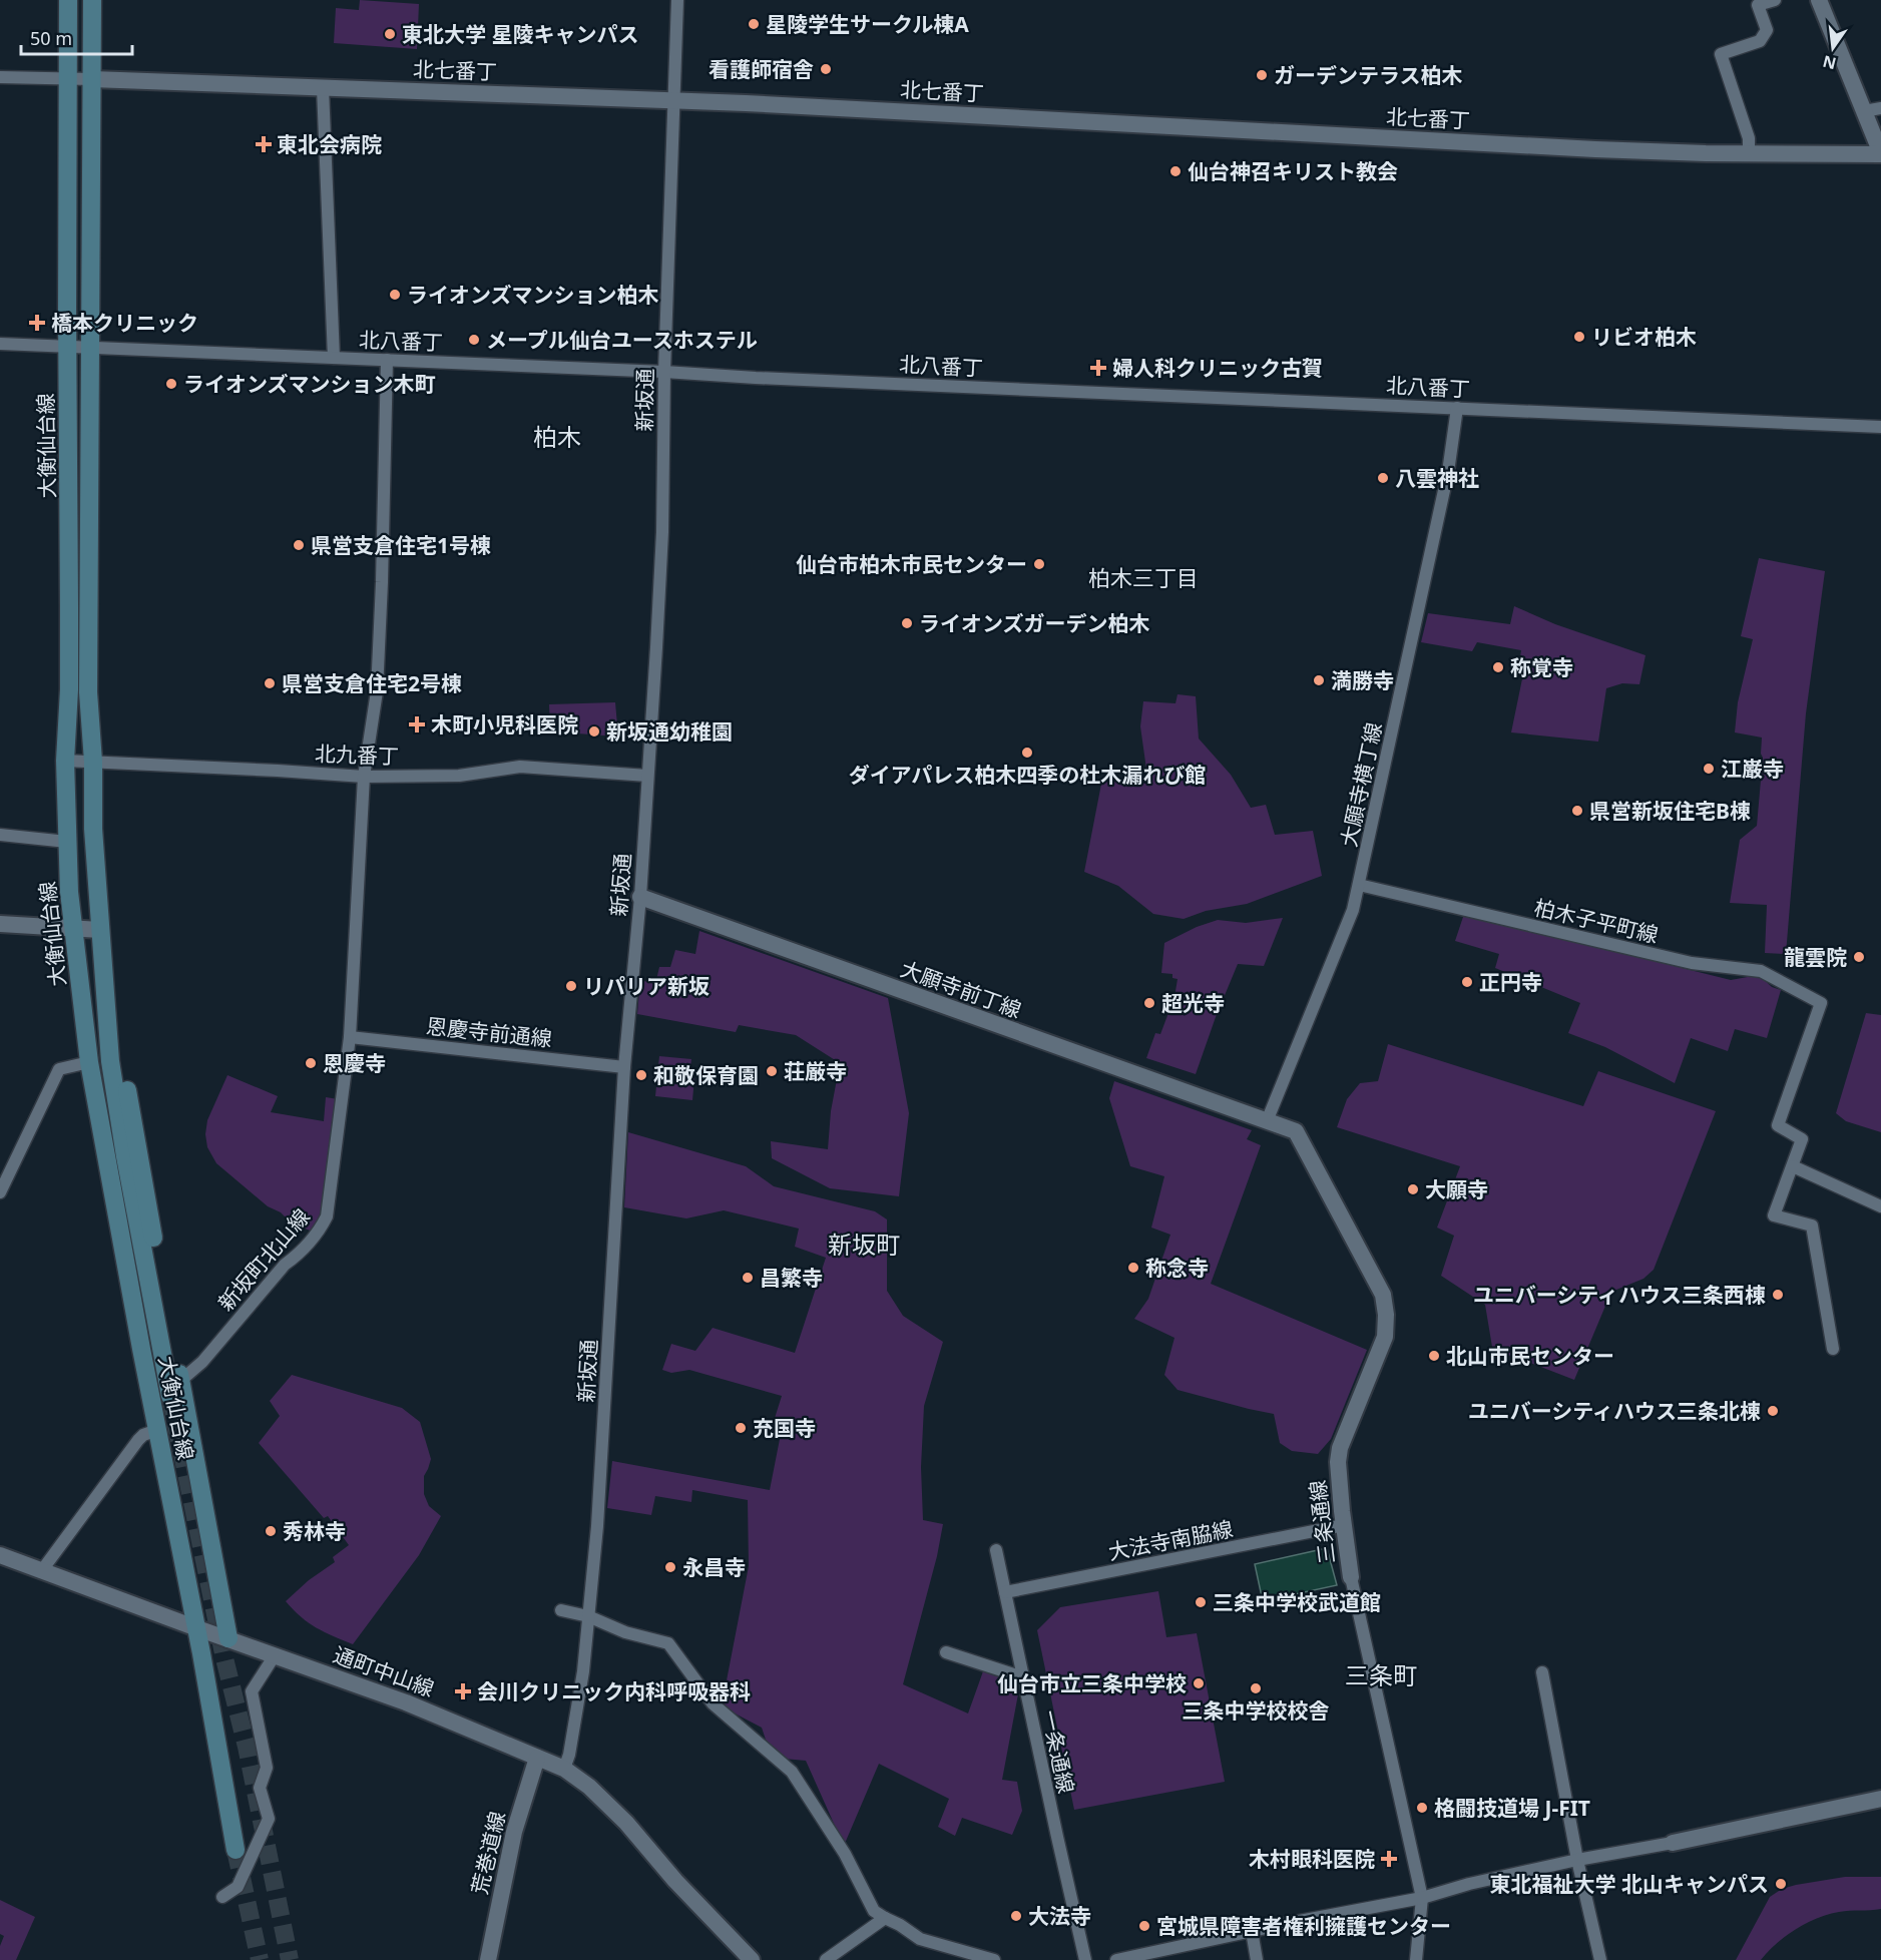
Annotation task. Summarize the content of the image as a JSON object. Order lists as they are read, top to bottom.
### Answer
{
  "streets": {
    "main road": ["大衡仙台線"],
    "street": [
      "北七番丁",
      "北八番丁",
      "新坂通",
      "北九番丁",
      "大願寺横丁線",
      "柏木子平町線",
      "大願寺前丁線",
      "恩慶寺前通線",
      "新坂町北山線",
      "三条通線",
      "大法寺南脇線",
      "通町中山線",
      "一条通線",
      "荒巻道線"
    ]
  },
  "crossings": [
    ["北七番丁", "新坂通"],
    ["北七番丁", "大衡仙台線"],
    ["北八番丁", "新坂通"],
    ["北八番丁", "大衡仙台線"],
    ["北八番丁", "大願寺横丁線"],
    ["北八番丁", "新坂町北山線"],
    ["新坂通", "北九番丁"],
    ["新坂通", "大願寺前丁線"],
    ["新坂通", "恩慶寺前通線"],
    ["新坂通", "通町中山線"],
    ["大衡仙台線", "北九番丁"],
    ["大衡仙台線", "新坂町北山線"],
    ["大衡仙台線", "通町中山線"],
    ["北九番丁", "新坂町北山線"],
    ["大願寺横丁線", "柏木子平町線"],
    ["大願寺横丁線", "大願寺前丁線"],
    ["大願寺横丁線", "三条通線"],
    ["大願寺前丁線", "三条通線"],
    ["恩慶寺前通線", "新坂町北山線"],
    ["三条通線", "大法寺南脇線"],
    ["大法寺南脇線", "一条通線"],
    ["通町中山線", "荒巻道線"]
  ],
  "districts": [
    "柏木",
    "柏木三丁目",
    "新坂町",
    "三条町"
  ],
  "places": {
    "other": [
      "星陵学生サークル棟A",
      "東北大学 星陵キャンパス",
      "看護師宿舎",
      "ガーデンテラス柏木",
      "仙台神召キリスト教会",
      "ライオンズマンション柏木",
      "リビオ柏木",
      "メープル仙台ユースホステル",
      "ライオンズマンション木町",
      "八雲神社",
      "県営支倉住宅1号棟",
      "仙台市柏木市民センター",
      "ライオンズガーデン柏木",
      "称覚寺",
      "満勝寺",
      "県営支倉住宅2号棟",
      "新坂通幼稚園",
      "ダイアパレス柏木四季の杜木漏れび館",
      "江巌寺",
      "県営新坂住宅B棟",
      "龍雲院",
      "正円寺",
      "リパリア新坂",
      "超光寺",
      "恩慶寺",
      "荘厳寺",
      "和敬保育園",
      "大願寺",
      "称念寺",
      "昌繁寺",
      "ユニバーシティハウス三条西棟",
      "北山市民センター",
      "ユニバーシティハウス三条北棟",
      "充国寺",
      "秀林寺",
      "永昌寺",
      "三条中学校武道館",
      "仙台市立三条中学校",
      "三条中学校校舎",
      "格闘技道場 J-FIT",
      "東北福祉大学 北山キャンパス",
      "大法寺",
      "宮城県障害者権利擁護センター"
    ],
    "health": [
      "東北会病院",
      "橋本クリニック",
      "婦人科クリニック古賀",
      "木町小児科医院",
      "会川クリニック内科呼吸器科",
      "木村眼科医院"
    ]
  },
  "scale_bar": "50 m",
  "north": "bottom"
}
